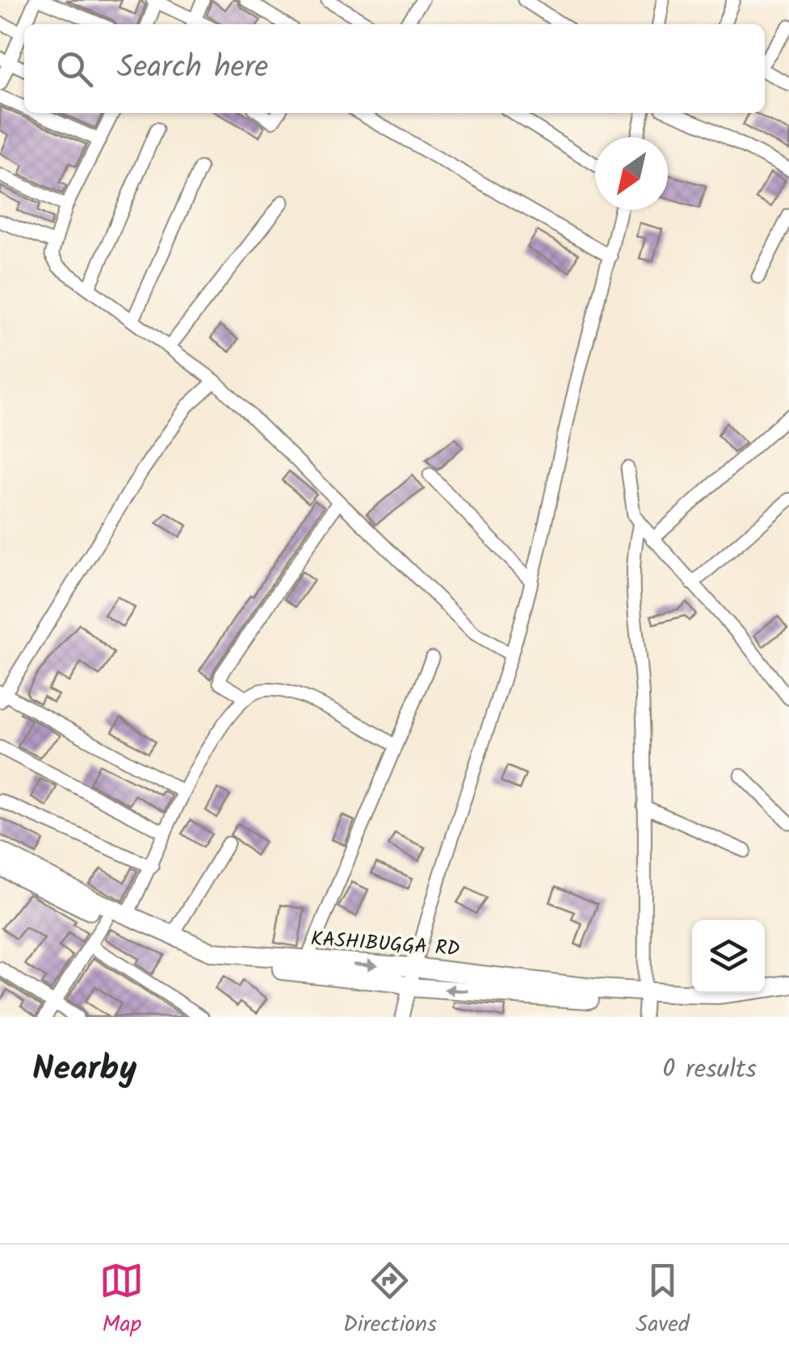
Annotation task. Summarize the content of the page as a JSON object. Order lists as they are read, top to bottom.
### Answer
{
  "streets": {
    "main road": ["KASHIBUGGA RD"]
  },
  "north": "bottom left",
  "page": {
    "search": "Search here",
    "heading": ["Nearby", "0 results"],
    "nav": ["Map", "Directions", "Saved"]
  }
}
